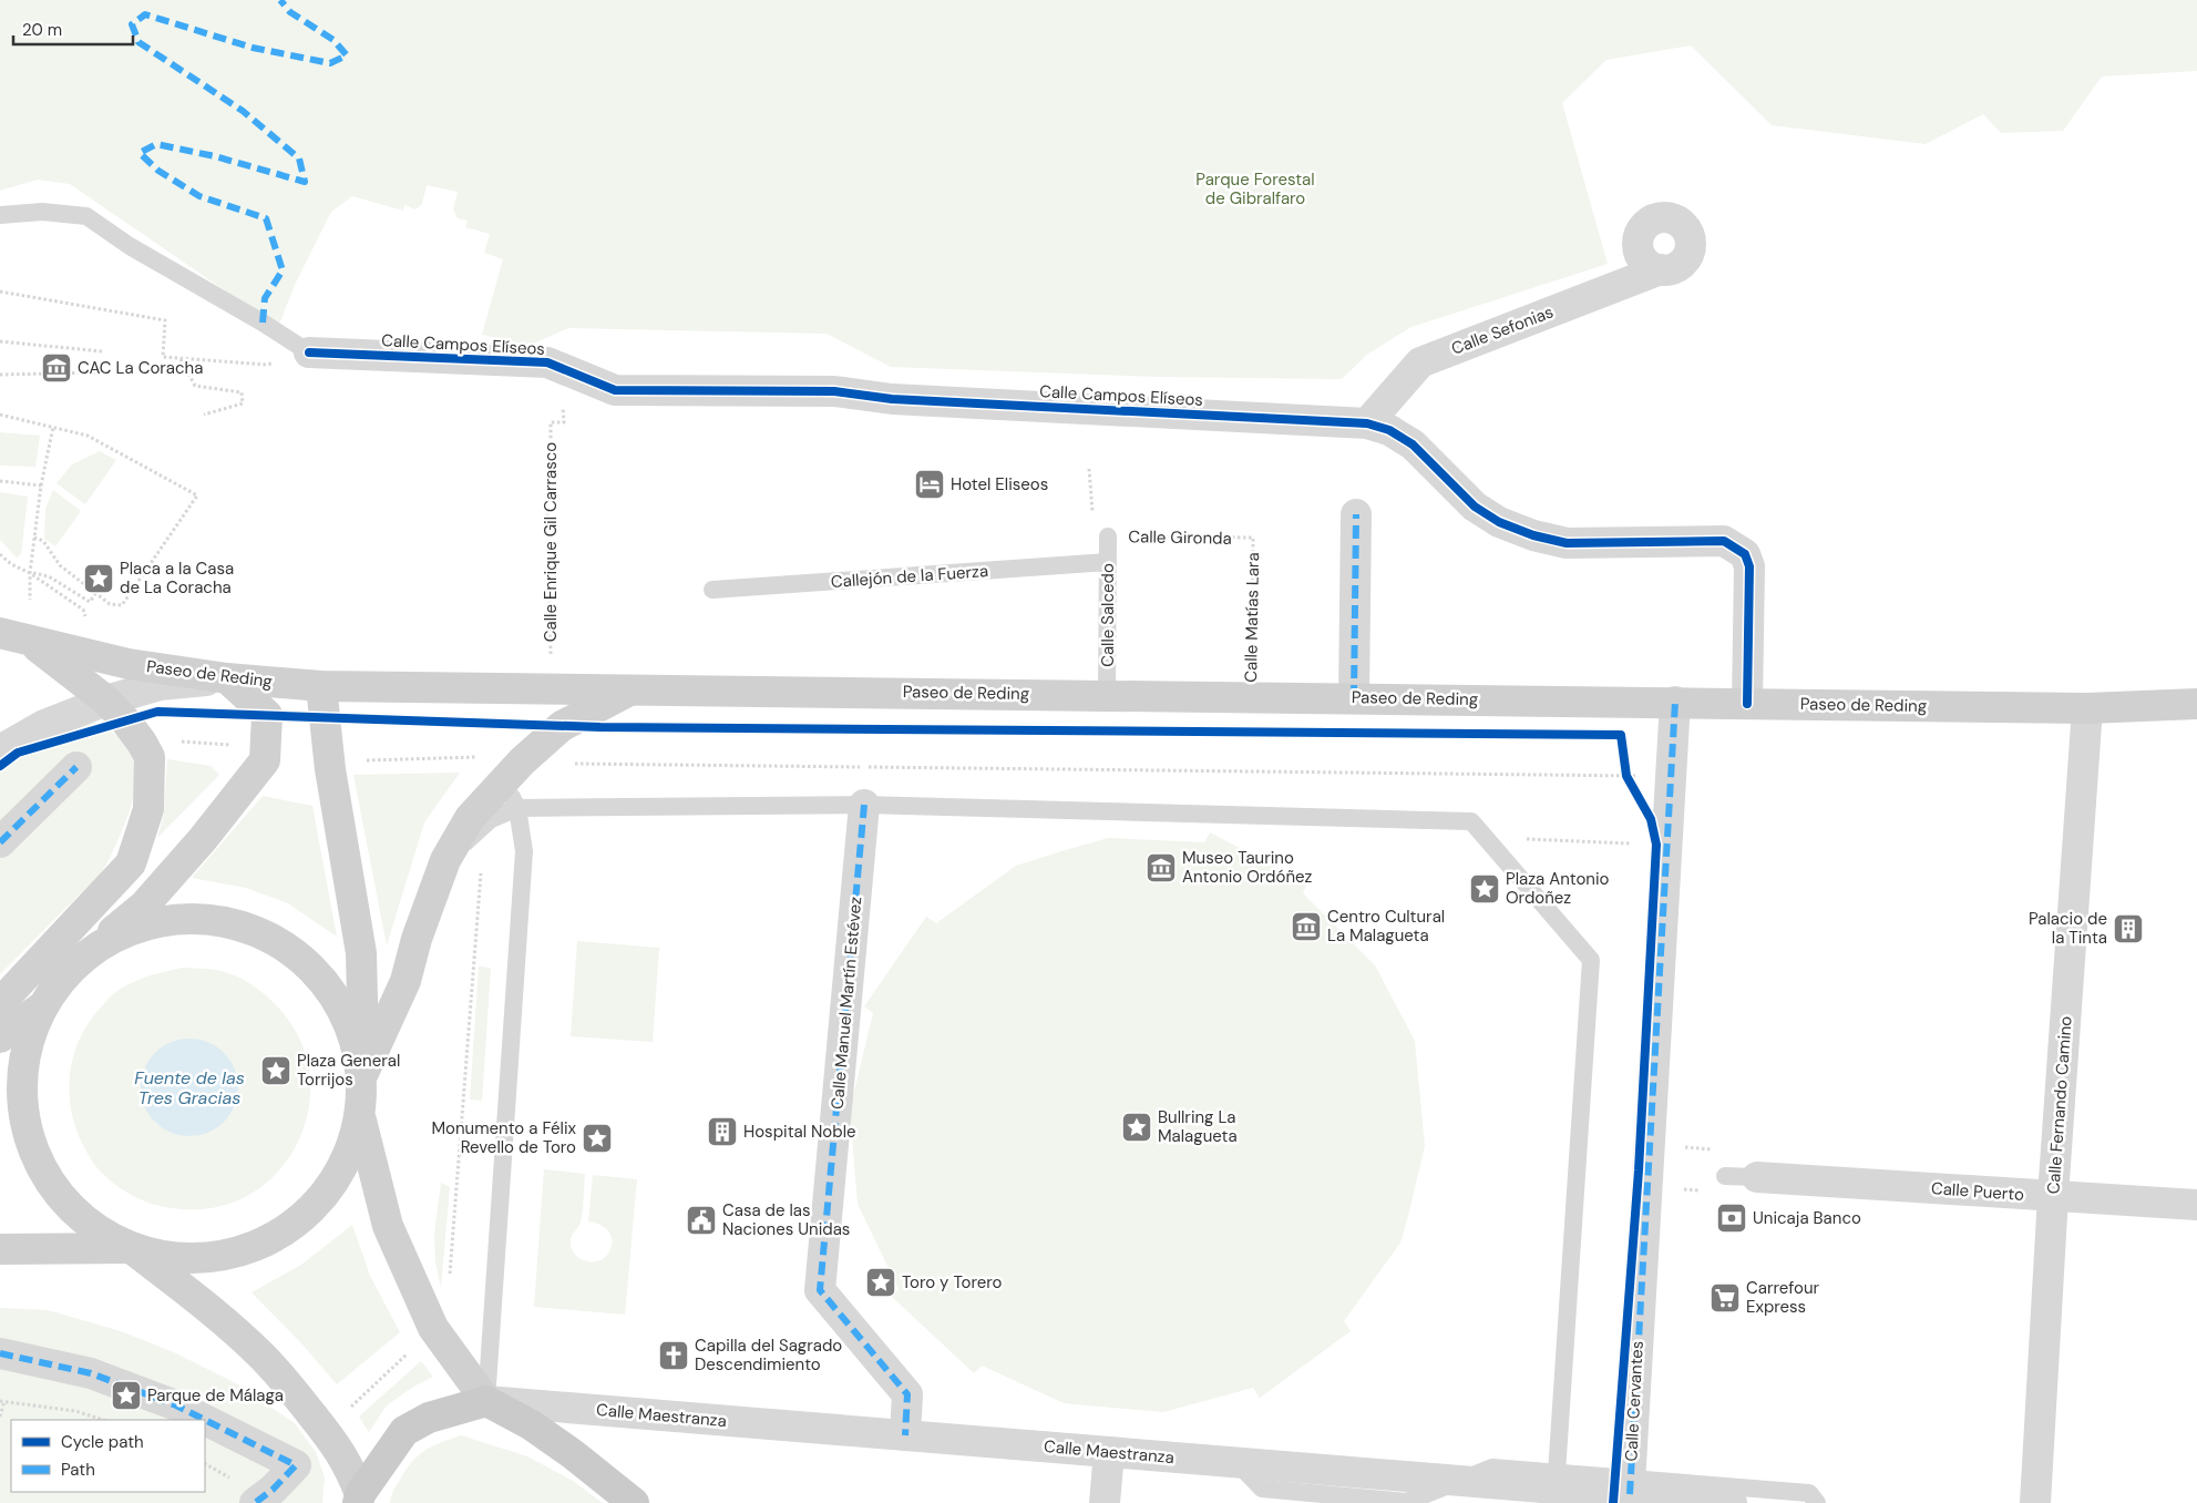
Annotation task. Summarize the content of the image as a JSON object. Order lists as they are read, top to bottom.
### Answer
{
  "streets": {
    "main road": ["Paseo de Reding"],
    "street": [
      "Calle Sefonias",
      "Calle Campos Elíseos",
      "Calle Manuel Martín Estévez",
      "Calle Fernando Camino",
      "Calle Puerto",
      "Calle Cervantes",
      "Calle Maestranza"
    ],
    "lane": ["Callejón de la Fuerza", "Calle Salcedo"],
    "path": ["Calle Gironda", "Calle Enrique Gil Carrasco", "Calle Matías Lara"]
  },
  "crossings": [
    ["Calle Sefonias", "Calle Campos Elíseos"],
    ["Calle Campos Elíseos", "Paseo de Reding"],
    ["Calle Gironda", "Calle Salcedo"],
    ["Calle Gironda", "Calle Matías Lara"],
    ["Calle Enrique Gil Carrasco", "Paseo de Reding"],
    ["Callejón de la Fuerza", "Calle Salcedo"],
    ["Calle Salcedo", "Paseo de Reding"],
    ["Calle Matías Lara", "Paseo de Reding"],
    ["Paseo de Reding", "Calle Fernando Camino"],
    ["Paseo de Reding", "Calle Cervantes"],
    ["Calle Manuel Martín Estévez", "Calle Maestranza"],
    ["Calle Fernando Camino", "Calle Puerto"],
    ["Calle Cervantes", "Calle Maestranza"]
  ],
  "water": ["Fuente de las Tres Gracias"],
  "parks": ["Parque Forestal de Gibralfaro"],
  "places": {
    "museum": ["CAC La Coracha", "Museo Taurino Antonio Ordóñez", "Centro Cultural La Malagueta"],
    "hotel": ["Hotel Eliseos"],
    "place": [
      "Placa a la Casa de La Coracha",
      "Plaza Antonio Ordoñez",
      "Plaza General Torrijos",
      "Bullring La Malagueta",
      "Monumento a Félix Revello de Toro",
      "Toro y Torero",
      "Parque de Málaga"
    ],
    "building": ["Palacio de la Tinta", "Hospital Noble"],
    "bank": ["Unicaja Banco"],
    "public building": ["Casa de las Naciones Unidas"],
    "supermarket": ["Carrefour Express"],
    "church": ["Capilla del Sagrado Descendimiento"]
  },
  "legend": ["Cycle path", "Path"],
  "scale_bar": "20 m"
}
